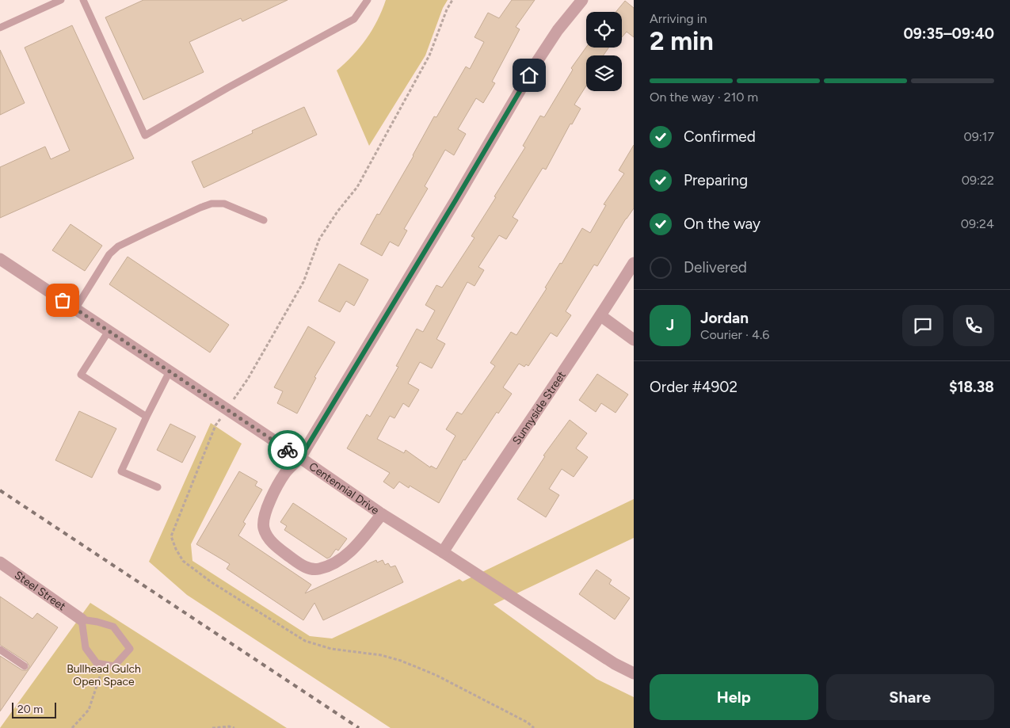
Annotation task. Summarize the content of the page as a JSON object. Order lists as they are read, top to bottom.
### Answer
{
  "streets": {
    "street": ["Sunnyside Street", "Centennial Drive", "Steel Street"]
  },
  "crossings": [
    ["Sunnyside Street", "Centennial Drive"]
  ],
  "parks": ["Bullhead Gulch Open Space"],
  "scale_bar": "20 m",
  "page": {
    "heading": ["2 min", "Arriving in", "09:35–09:40"],
    "panel": [
      "Jordan",
      "Courier · 4.6",
      "Order #4902",
      "$18.38"
    ],
    "bar": "On the way · 210 m",
    "list": [
      ["Confirmed", "09:17"],
      ["Preparing", "09:22"],
      ["On the way", "09:24"],
      "Delivered"
    ],
    "round": "J",
    "buttons": ["Help", "Share"],
    "scale": "20 m"
  }
}
